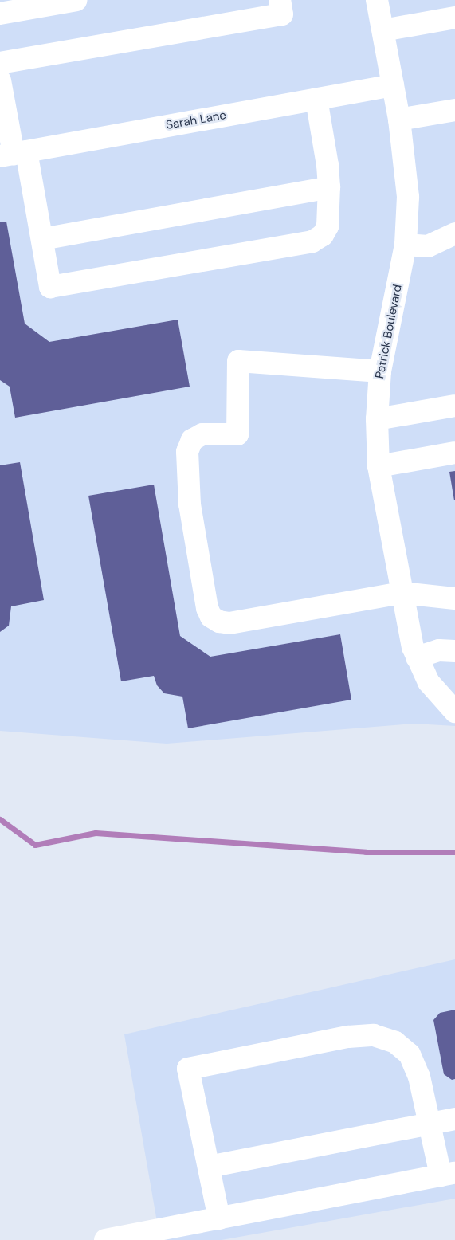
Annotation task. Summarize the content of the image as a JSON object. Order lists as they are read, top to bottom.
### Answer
{
  "streets": {
    "street": ["Sarah Lane", "Patrick Boulevard"]
  },
  "crossings": [
    ["Sarah Lane", "Patrick Boulevard"]
  ]
}
